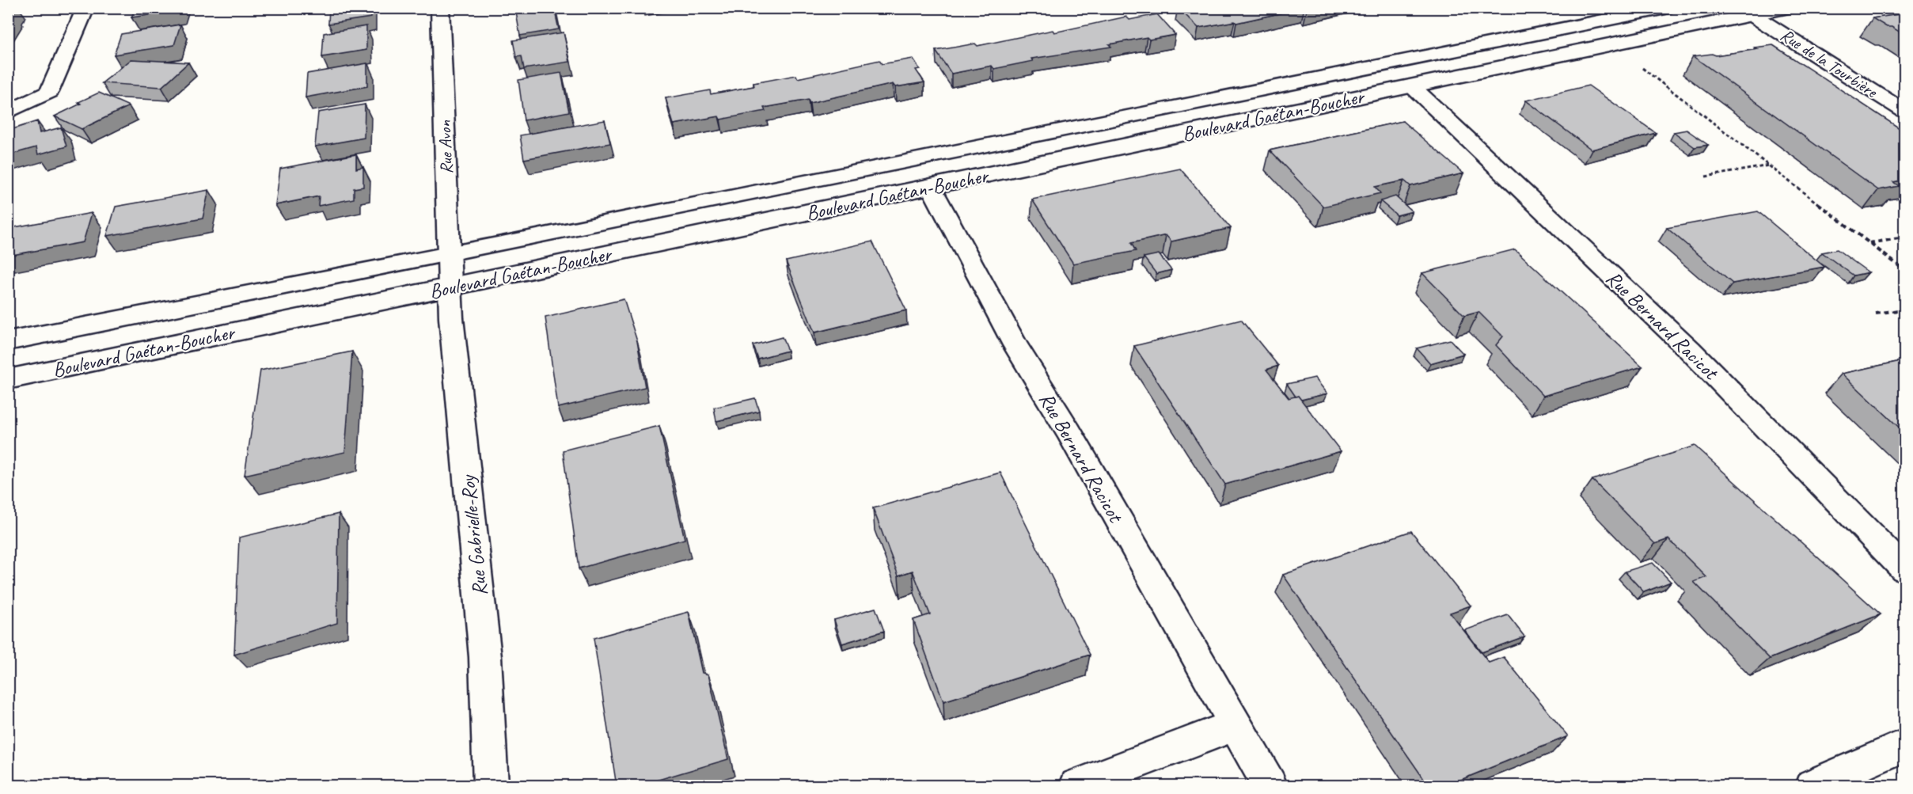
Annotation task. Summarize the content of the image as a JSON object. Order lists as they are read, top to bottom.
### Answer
{
  "streets": {
    "main road": [
      "Rue de la Tourbière",
      "Boulevard Gaétan-Boucher",
      "Rue Avon",
      "Rue Bernard Racicot",
      "Rue Gabrielle-Roy"
    ]
  },
  "crossings": [
    ["Rue de la Tourbière", "Boulevard Gaétan-Boucher"],
    ["Boulevard Gaétan-Boucher", "Rue Avon"],
    ["Boulevard Gaétan-Boucher", "Rue Bernard Racicot"],
    ["Boulevard Gaétan-Boucher", "Rue Gabrielle-Roy"],
    ["Rue Avon", "Rue Gabrielle-Roy"]
  ]
}
